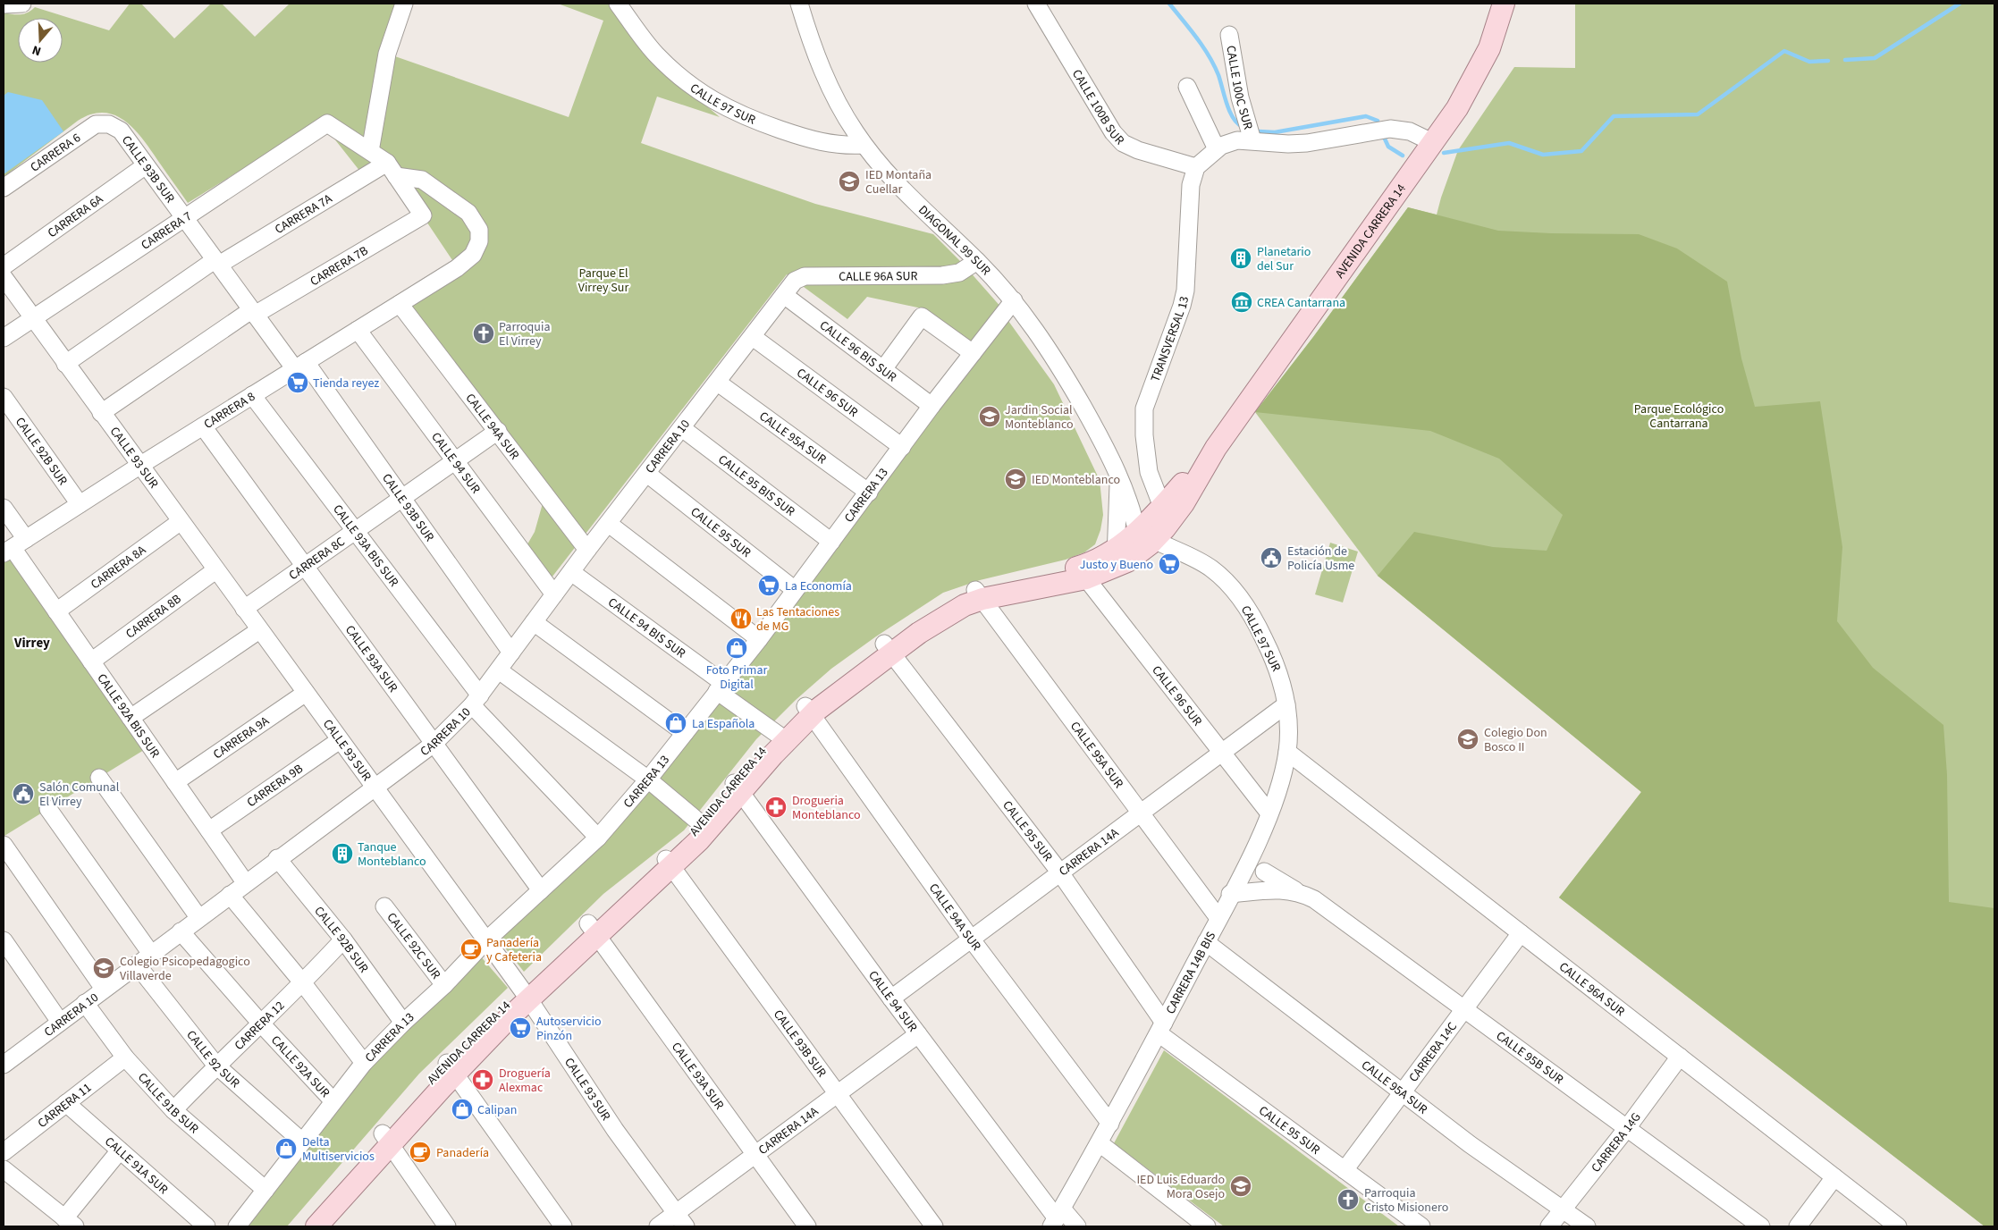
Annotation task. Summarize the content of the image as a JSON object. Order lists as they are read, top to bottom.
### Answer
{
  "streets": {
    "main road": ["AVENIDA CARRERA 14"],
    "street": [
      "CALLE 100C SUR",
      "CALLE 97 SUR",
      "CALLE 100B SUR",
      "CARRERA 6",
      "CALLE 93B SUR",
      "CARRERA 7A",
      "CARRERA 6A",
      "CARRERA 7",
      "DIAGONAL 99 SUR",
      "CARRERA 7B",
      "CALLE 96A SUR",
      "TRANSVERSAL 13",
      "CALLE 96 BIS SUR",
      "CALLE 96 SUR",
      "CARRERA 8",
      "CALLE 94A SUR",
      "CALLE 95A SUR",
      "CARRERA 10",
      "CALLE 92B SUR",
      "CALLE 93 SUR",
      "CALLE 94 SUR",
      "CALLE 95 BIS SUR",
      "CARRERA 13",
      "CALLE 95 SUR",
      "CALLE 93A BIS SUR",
      "CARRERA 8C",
      "CARRERA 8A",
      "CARRERA 8B",
      "CALLE 94 BIS SUR",
      "CALLE 93A SUR",
      "CALLE 92A BIS SUR",
      "CARRERA 9A",
      "CARRERA 9B",
      "CARRERA 14A",
      "CALLE 92C SUR",
      "CARRERA 14B BIS",
      "CARRERA 12",
      "CARRERA 14C",
      "CALLE 95B SUR",
      "CALLE 92 SUR",
      "CALLE 92A SUR",
      "CALLE 91B SUR",
      "CARRERA 11",
      "CARRERA 14G",
      "CALLE 91A SUR"
    ]
  },
  "crossings": [
    ["CALLE 97 SUR", "AVENIDA CARRERA 14"],
    ["CALLE 97 SUR", "DIAGONAL 99 SUR"],
    ["CALLE 97 SUR", "CARRERA 14A"],
    ["CALLE 97 SUR", "CARRERA 14B BIS"],
    ["CALLE 100B SUR", "TRANSVERSAL 13"],
    ["CARRERA 6", "CALLE 93B SUR"],
    ["CALLE 93B SUR", "CARRERA 7A"],
    ["CALLE 93B SUR", "CARRERA 6A"],
    ["CALLE 93B SUR", "CARRERA 7"],
    ["CALLE 93B SUR", "AVENIDA CARRERA 14"],
    ["CALLE 93B SUR", "CARRERA 7B"],
    ["CALLE 93B SUR", "CARRERA 8"],
    ["CALLE 93B SUR", "CARRERA 10"],
    ["CALLE 93B SUR", "CARRERA 8C"],
    ["CALLE 93B SUR", "CARRERA 14A"],
    ["CARRERA 7A", "CARRERA 7B"],
    ["CARRERA 7A", "CARRERA 8"],
    ["CARRERA 7A", "CALLE 93 SUR"],
    ["CARRERA 7", "CALLE 93 SUR"],
    ["AVENIDA CARRERA 14", "DIAGONAL 99 SUR"],
    ["AVENIDA CARRERA 14", "TRANSVERSAL 13"],
    ["AVENIDA CARRERA 14", "CALLE 96 SUR"],
    ["AVENIDA CARRERA 14", "CALLE 94A SUR"],
    ["AVENIDA CARRERA 14", "CALLE 95A SUR"],
    ["AVENIDA CARRERA 14", "CALLE 93 SUR"],
    ["AVENIDA CARRERA 14", "CALLE 94 SUR"],
    ["AVENIDA CARRERA 14", "CALLE 95 SUR"],
    ["AVENIDA CARRERA 14", "CALLE 94 BIS SUR"],
    ["AVENIDA CARRERA 14", "CALLE 93A SUR"],
    ["DIAGONAL 99 SUR", "CALLE 96A SUR"],
    ["DIAGONAL 99 SUR", "CARRERA 13"],
    ["CARRERA 7B", "CARRERA 8"],
    ["CARRERA 7B", "CALLE 93 SUR"],
    ["CALLE 96A SUR", "CALLE 96 BIS SUR"],
    ["CALLE 96A SUR", "CARRERA 10"],
    ["CALLE 96A SUR", "CARRERA 14B BIS"],
    ["CALLE 96A SUR", "CARRERA 14C"],
    ["CALLE 96A SUR", "CARRERA 14G"],
    ["CALLE 96 BIS SUR", "CARRERA 10"],
    ["CALLE 96 BIS SUR", "CARRERA 13"],
    ["CALLE 96 SUR", "CARRERA 10"],
    ["CALLE 96 SUR", "CARRERA 13"],
    ["CALLE 96 SUR", "CARRERA 14A"],
    ["CALLE 96 SUR", "CARRERA 14B BIS"],
    ["CARRERA 8", "CALLE 94A SUR"],
    ["CARRERA 8", "CALLE 92B SUR"],
    ["CARRERA 8", "CALLE 93 SUR"],
    ["CARRERA 8", "CALLE 94 SUR"],
    ["CARRERA 8", "CALLE 93A BIS SUR"],
    ["CARRERA 8", "CALLE 93A SUR"],
    ["CARRERA 8", "CALLE 92A BIS SUR"],
    ["CALLE 94A SUR", "CARRERA 10"],
    ["CALLE 94A SUR", "CARRERA 8C"],
    ["CALLE 94A SUR", "CARRERA 14A"],
    ["CALLE 94A SUR", "CARRERA 14B BIS"],
    ["CALLE 95A SUR", "CARRERA 10"],
    ["CALLE 95A SUR", "CARRERA 13"],
    ["CALLE 95A SUR", "CARRERA 14A"],
    ["CALLE 95A SUR", "CARRERA 14B BIS"],
    ["CALLE 95A SUR", "CARRERA 14C"],
    ["CALLE 95A SUR", "CARRERA 14G"],
    ["CARRERA 10", "CALLE 92B SUR"],
    ["CARRERA 10", "CALLE 93 SUR"],
    ["CARRERA 10", "CALLE 94 SUR"],
    ["CARRERA 10", "CALLE 95 BIS SUR"],
    ["CARRERA 10", "CALLE 95 SUR"],
    ["CARRERA 10", "CALLE 93A BIS SUR"],
    ["CARRERA 10", "CALLE 94 BIS SUR"],
    ["CARRERA 10", "CALLE 93A SUR"],
    ["CARRERA 10", "CALLE 92A BIS SUR"],
    ["CARRERA 10", "CALLE 92 SUR"],
    ["CARRERA 10", "CALLE 92A SUR"],
    ["CARRERA 10", "CALLE 91B SUR"],
    ["CALLE 92B SUR", "CARRERA 13"],
    ["CALLE 92B SUR", "CARRERA 12"],
    ["CALLE 93 SUR", "CARRERA 13"],
    ["CALLE 93 SUR", "CARRERA 8C"],
    ["CALLE 93 SUR", "CARRERA 8A"],
    ["CALLE 93 SUR", "CARRERA 8B"],
    ["CALLE 93 SUR", "CARRERA 9A"],
    ["CALLE 93 SUR", "CARRERA 9B"],
    ["CALLE 93 SUR", "CARRERA 14A"],
    ["CALLE 94 SUR", "CARRERA 8C"],
    ["CALLE 94 SUR", "CARRERA 14A"],
    ["CALLE 94 SUR", "CARRERA 14B BIS"],
    ["CALLE 95 BIS SUR", "CARRERA 13"],
    ["CARRERA 13", "CALLE 95 SUR"],
    ["CARRERA 13", "CALLE 93A BIS SUR"],
    ["CARRERA 13", "CALLE 94 BIS SUR"],
    ["CARRERA 13", "CALLE 93A SUR"],
    ["CARRERA 13", "CALLE 92C SUR"],
    ["CARRERA 13", "CALLE 92 SUR"],
    ["CARRERA 13", "CALLE 92A SUR"],
    ["CARRERA 13", "CALLE 91B SUR"],
    ["CALLE 95 SUR", "CARRERA 14A"],
    ["CALLE 95 SUR", "CARRERA 14B BIS"],
    ["CALLE 95 SUR", "CARRERA 14C"],
    ["CALLE 93A BIS SUR", "CARRERA 8C"],
    ["CARRERA 8C", "CALLE 93A SUR"],
    ["CARRERA 8A", "CALLE 92A BIS SUR"],
    ["CARRERA 8B", "CALLE 92A BIS SUR"],
    ["CALLE 93A SUR", "CARRERA 14A"],
    ["CALLE 92A BIS SUR", "CARRERA 9A"],
    ["CALLE 92A BIS SUR", "CARRERA 9B"],
    ["CARRERA 14A", "CARRERA 14B BIS"],
    ["CARRERA 14B BIS", "CALLE 95B SUR"],
    ["CARRERA 12", "CALLE 92 SUR"],
    ["CARRERA 12", "CALLE 92A SUR"],
    ["CARRERA 12", "CALLE 91B SUR"],
    ["CARRERA 14C", "CALLE 95B SUR"],
    ["CALLE 95B SUR", "CARRERA 14G"],
    ["CALLE 91B SUR", "CARRERA 11"],
    ["CARRERA 11", "CALLE 91A SUR"]
  ],
  "districts": ["Virrey"],
  "parks": ["Parque El Virrey Sur", "Parque Ecológico Cantarrana"],
  "places": {
    "school or university": [
      "IED Montaña Cuellar",
      "Jardin Social Monteblanco",
      "IED Monteblanco",
      "Colegio Don Bosco II",
      "Colegio Psicopedagogico Villaverde",
      "IED Luis Eduardo Mora Osejo"
    ],
    "building": ["Planetario del Sur", "Tanque Monteblanco"],
    "museum": ["CREA Cantarrana"],
    "church": ["Parroquia El Virrey", "Parroquia Cristo Misionero"],
    "supermarket": [
      "Tienda reyez",
      "Justo y Bueno",
      "La Economía",
      "Autoservicio Pinzón"
    ],
    "public building": ["Estación de Policía Usme", "Salón Comunal El Virrey"],
    "restaurant": ["Las Tentaciones de MG"],
    "shop": [
      "Foto Primar Digital",
      "La Española",
      "Calipan",
      "Delta Multiservicios"
    ],
    "pharmacy": ["Drogueria Monteblanco", "Droguería Alexmac"],
    "cafe": ["Panadería y Cafeteria", "Panadería"]
  },
  "north": "bottom"
}
